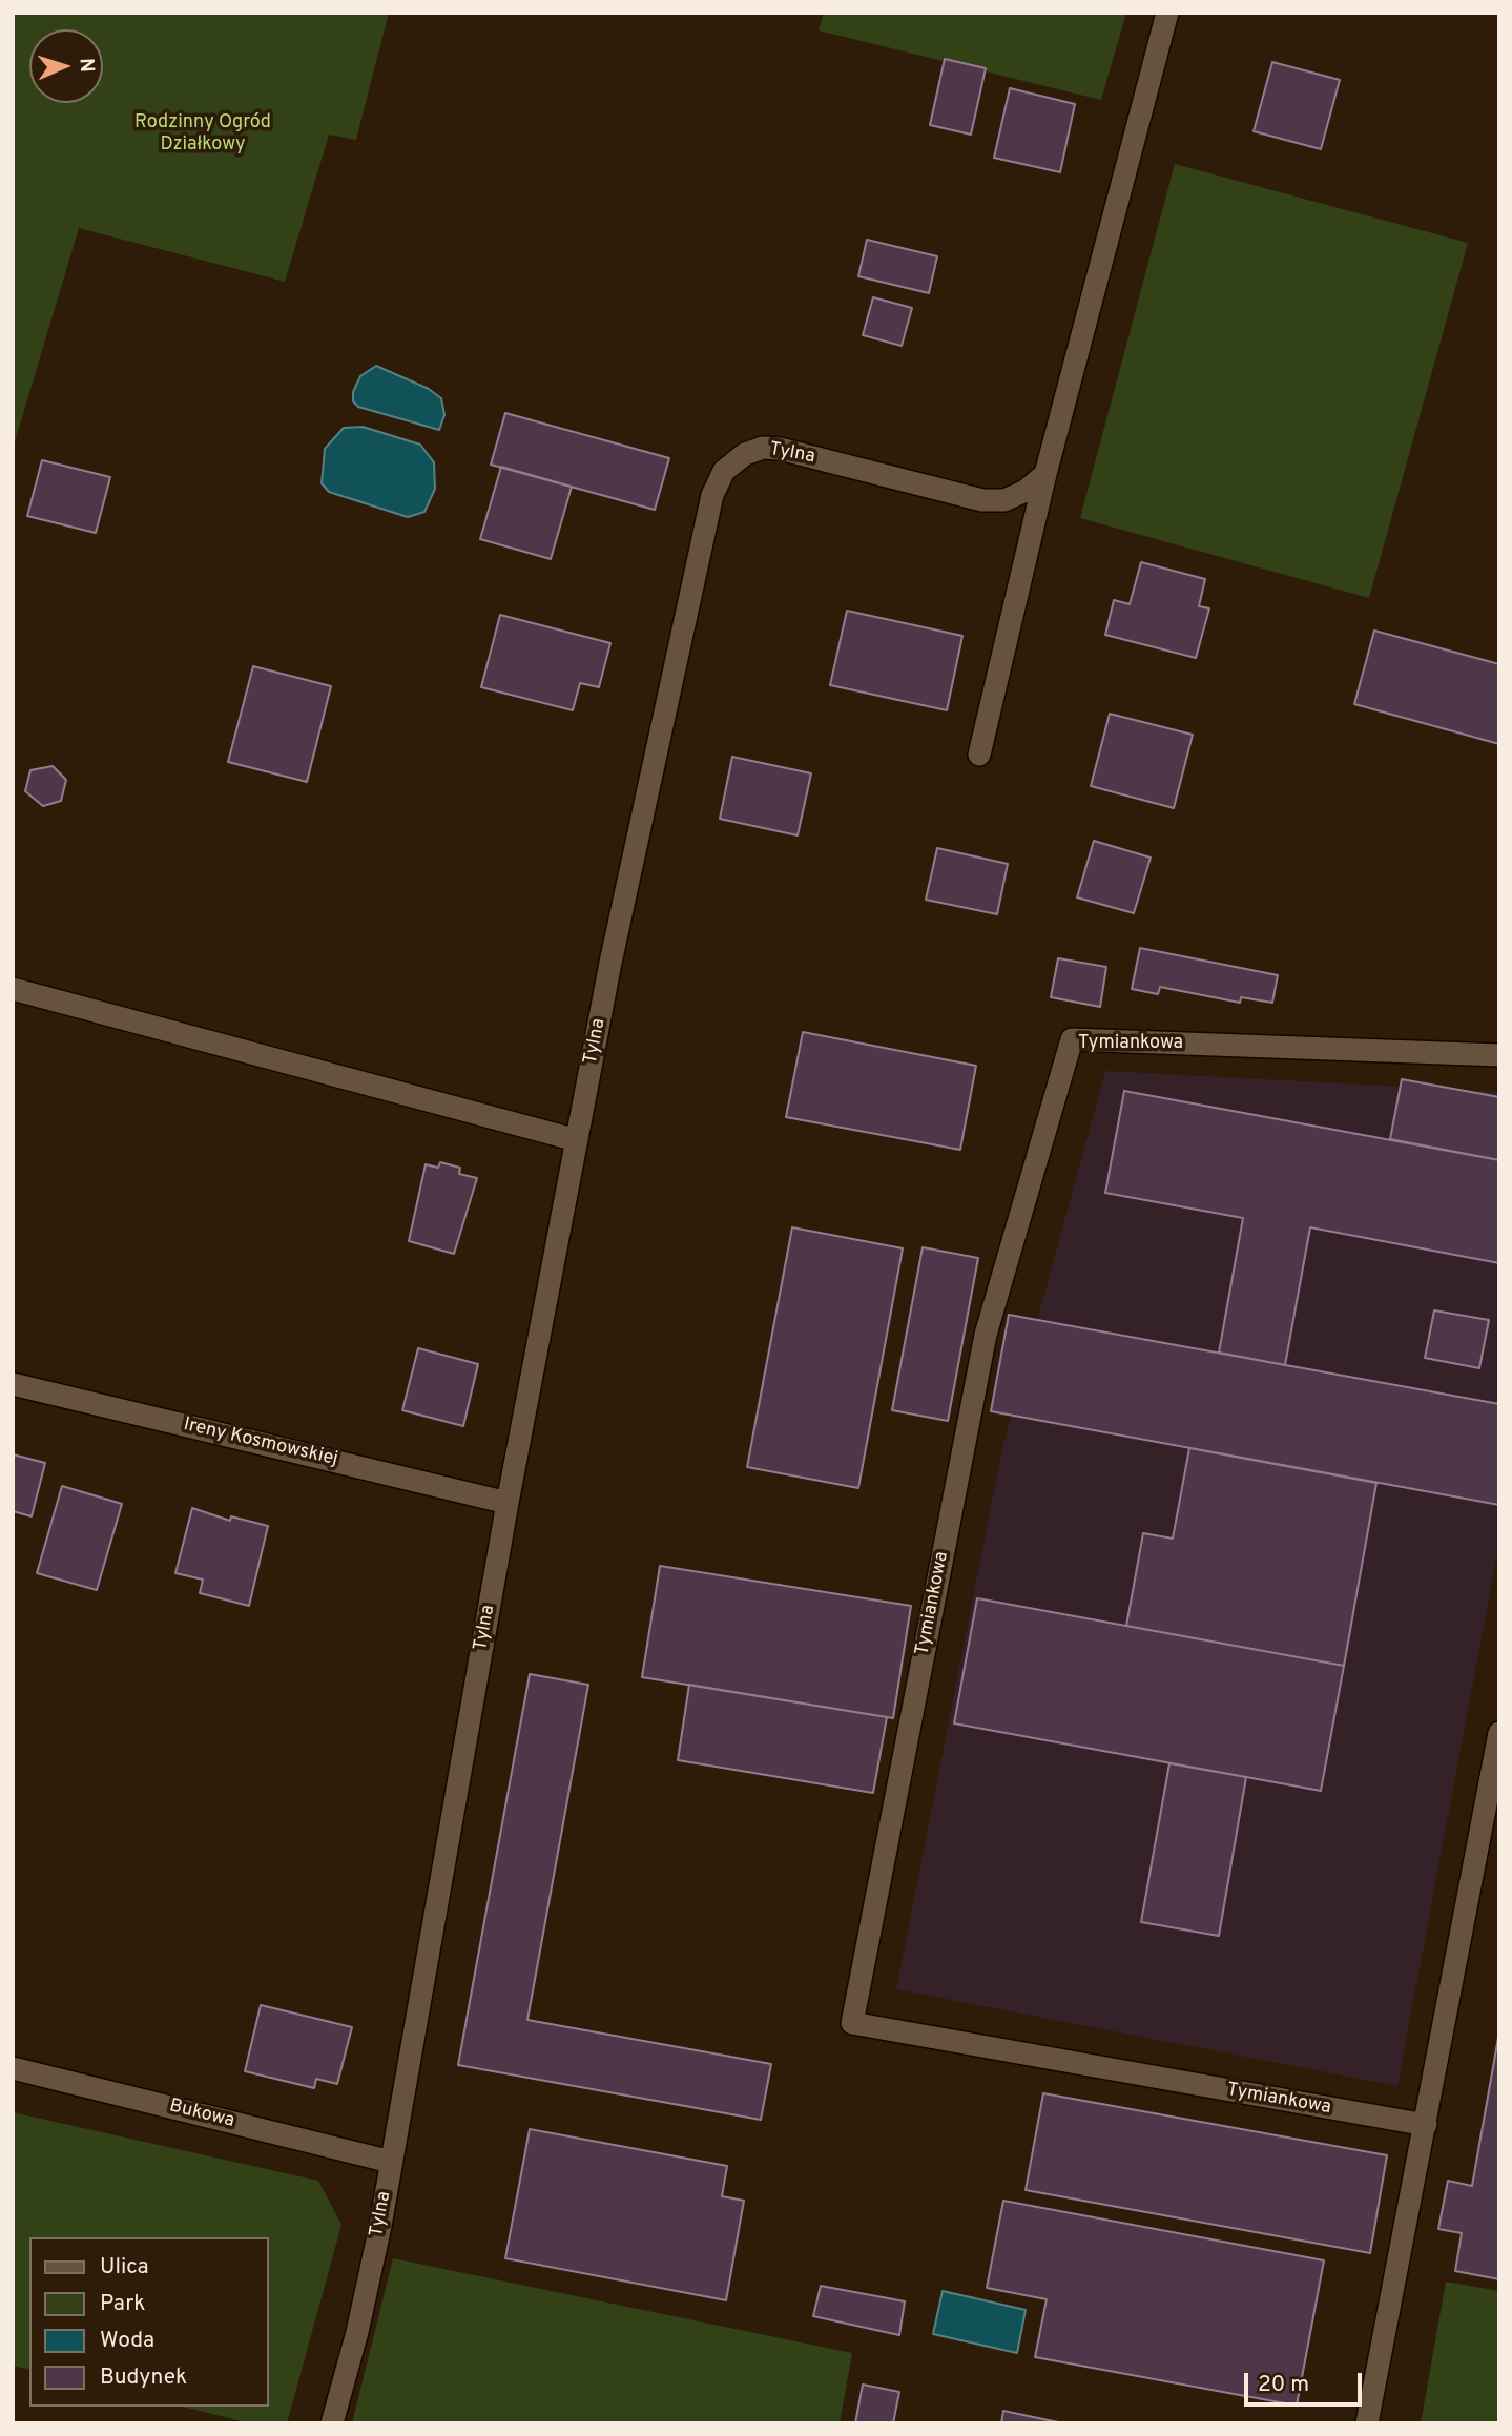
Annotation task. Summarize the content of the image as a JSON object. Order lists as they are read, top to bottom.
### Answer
{
  "streets": {
    "street": [
      "Tylna",
      "Tymiankowa",
      "Ireny Kosmowskiej",
      "Bukowa"
    ]
  },
  "crossings": [
    ["Tylna", "Ireny Kosmowskiej"],
    ["Tylna", "Bukowa"]
  ],
  "parks": ["Rodzinny Ogród Działkowy"],
  "legend": [
    "Ulica",
    "Park",
    "Woda",
    "Budynek"
  ],
  "scale_bar": "20 m",
  "north": "right"
}
